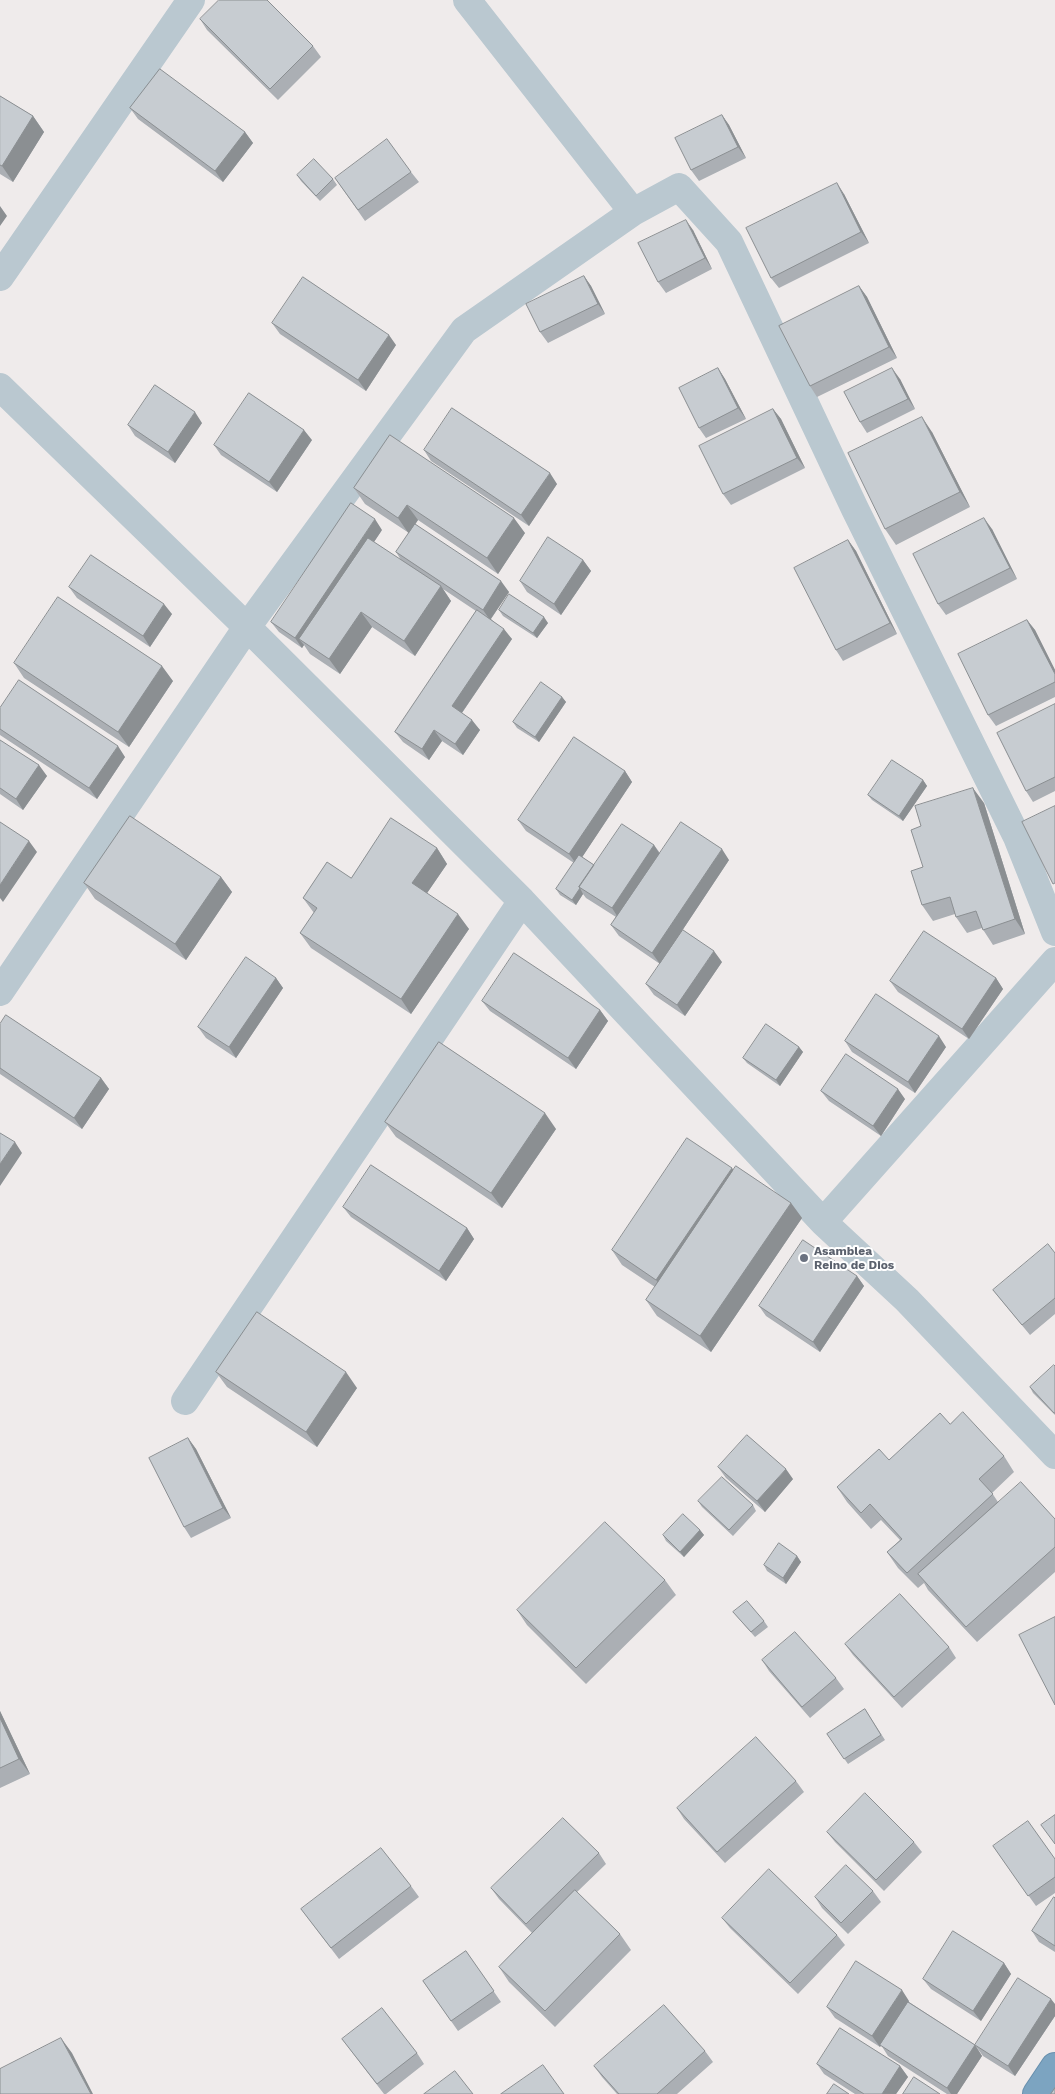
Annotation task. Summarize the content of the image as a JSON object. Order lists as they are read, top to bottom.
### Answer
{
  "places": ["Asamblea Reino de Dios"]
}
